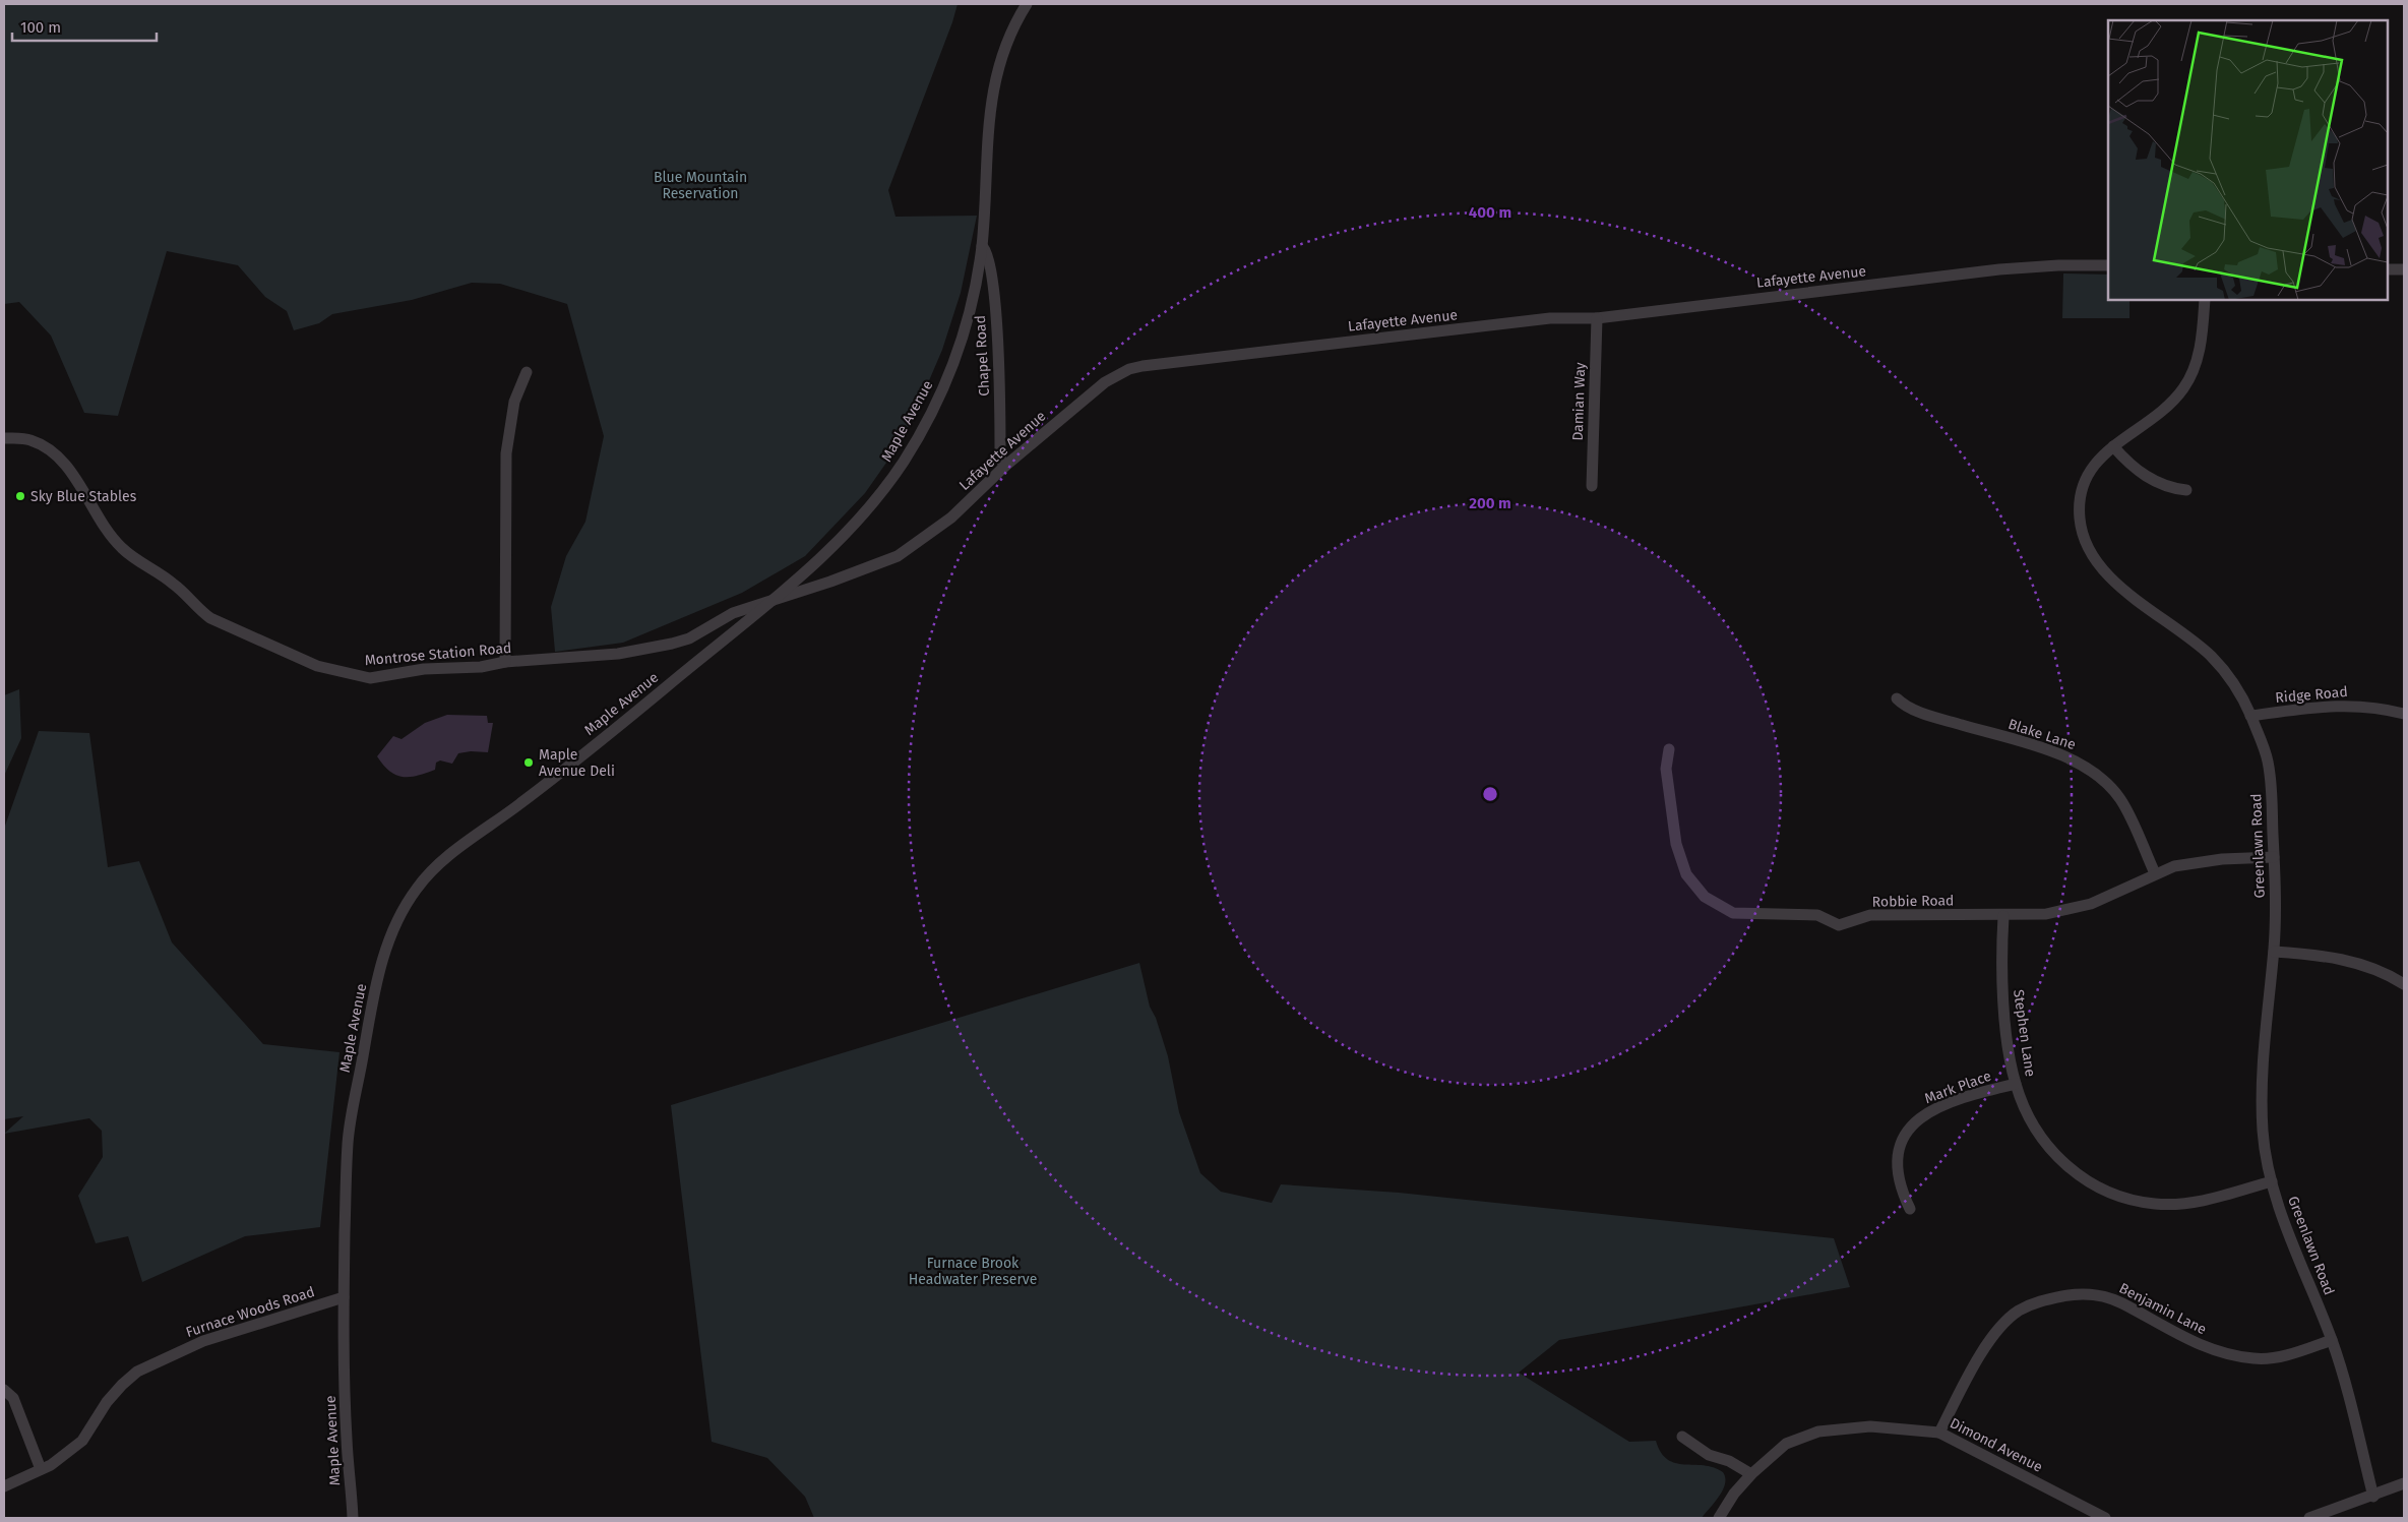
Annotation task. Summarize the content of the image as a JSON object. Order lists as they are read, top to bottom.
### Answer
{
  "streets": {
    "street": [
      "Lafayette Avenue",
      "Chapel Road",
      "Damian Way",
      "Maple Avenue",
      "Montrose Station Road",
      "Ridge Road",
      "Blake Lane",
      "Greenlawn Road",
      "Robbie Road",
      "Stephen Lane",
      "Mark Place",
      "Benjamin Lane",
      "Furnace Woods Road",
      "Dimond Avenue"
    ]
  },
  "crossings": [
    ["Lafayette Avenue", "Chapel Road"],
    ["Lafayette Avenue", "Damian Way"],
    ["Lafayette Avenue", "Maple Avenue"],
    ["Lafayette Avenue", "Montrose Station Road"],
    ["Chapel Road", "Maple Avenue"],
    ["Maple Avenue", "Montrose Station Road"],
    ["Maple Avenue", "Furnace Woods Road"],
    ["Ridge Road", "Greenlawn Road"],
    ["Blake Lane", "Robbie Road"],
    ["Greenlawn Road", "Robbie Road"],
    ["Greenlawn Road", "Stephen Lane"],
    ["Greenlawn Road", "Benjamin Lane"],
    ["Robbie Road", "Stephen Lane"],
    ["Stephen Lane", "Mark Place"],
    ["Benjamin Lane", "Dimond Avenue"]
  ],
  "parks": ["Blue Mountain Reservation", "Furnace Brook Headwater Preserve"],
  "places": ["Sky Blue Stables", "Maple Avenue Deli"],
  "scale_bar": "100 m",
  "rings": ["400 m", "200 m"]
}
